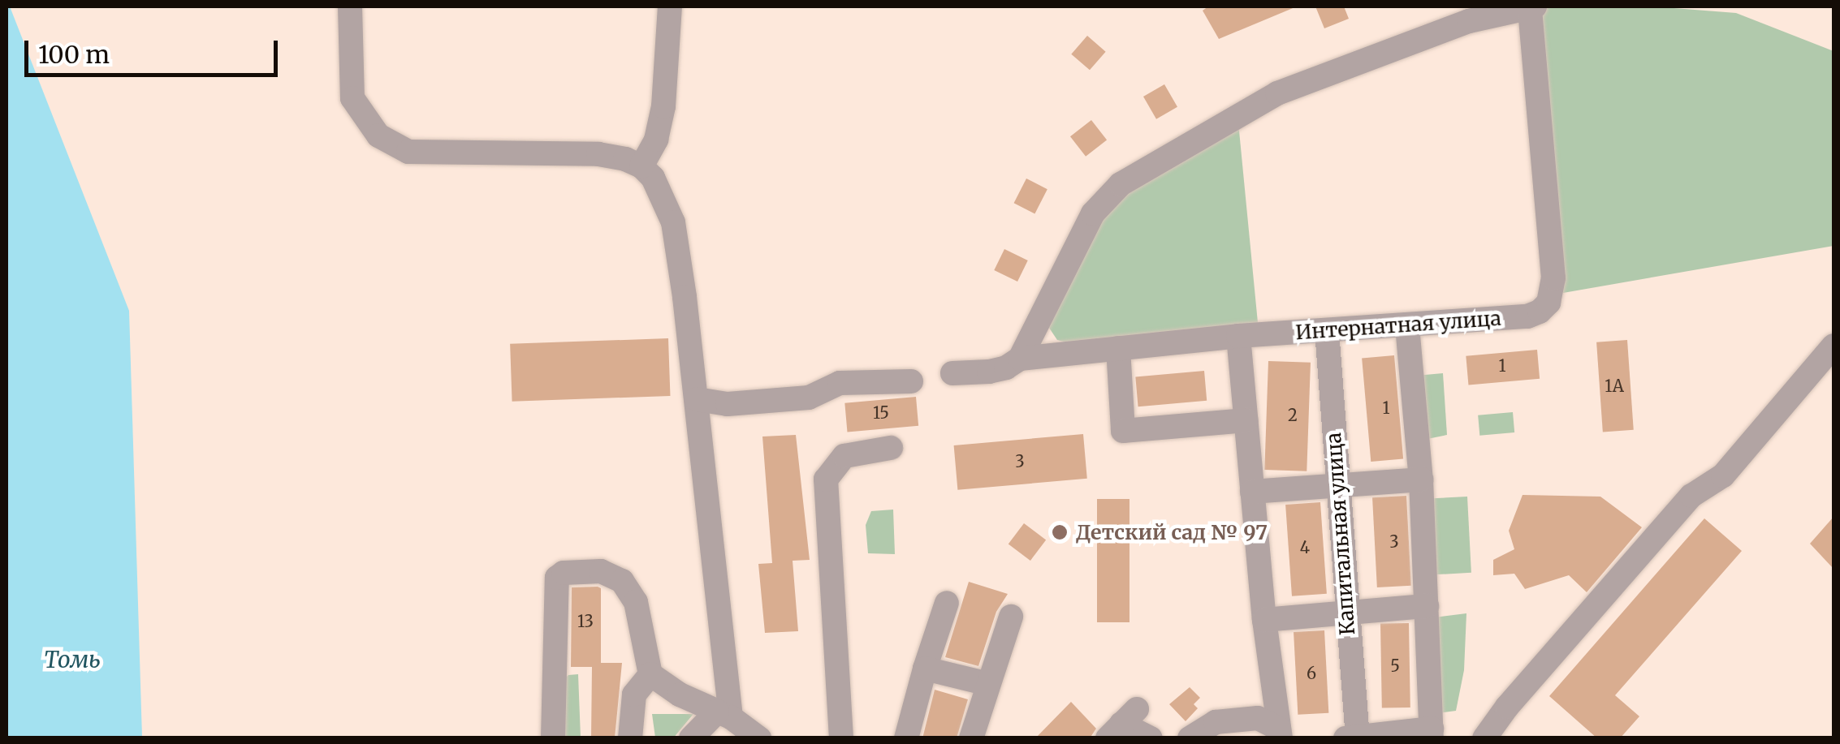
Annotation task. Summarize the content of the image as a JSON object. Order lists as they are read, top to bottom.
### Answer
{
  "streets": {
    "street": ["Интернатная улица", "Капитальная улица"]
  },
  "crossings": [
    ["Интернатная улица", "Капитальная улица"]
  ],
  "water": ["Томь"],
  "places": ["Детский сад № 97"],
  "house_numbers": [
    "1",
    "1А",
    "1",
    "15",
    "2",
    "3",
    "3",
    "4",
    "13",
    "5",
    "6"
  ],
  "scale_bar": "100 m"
}
